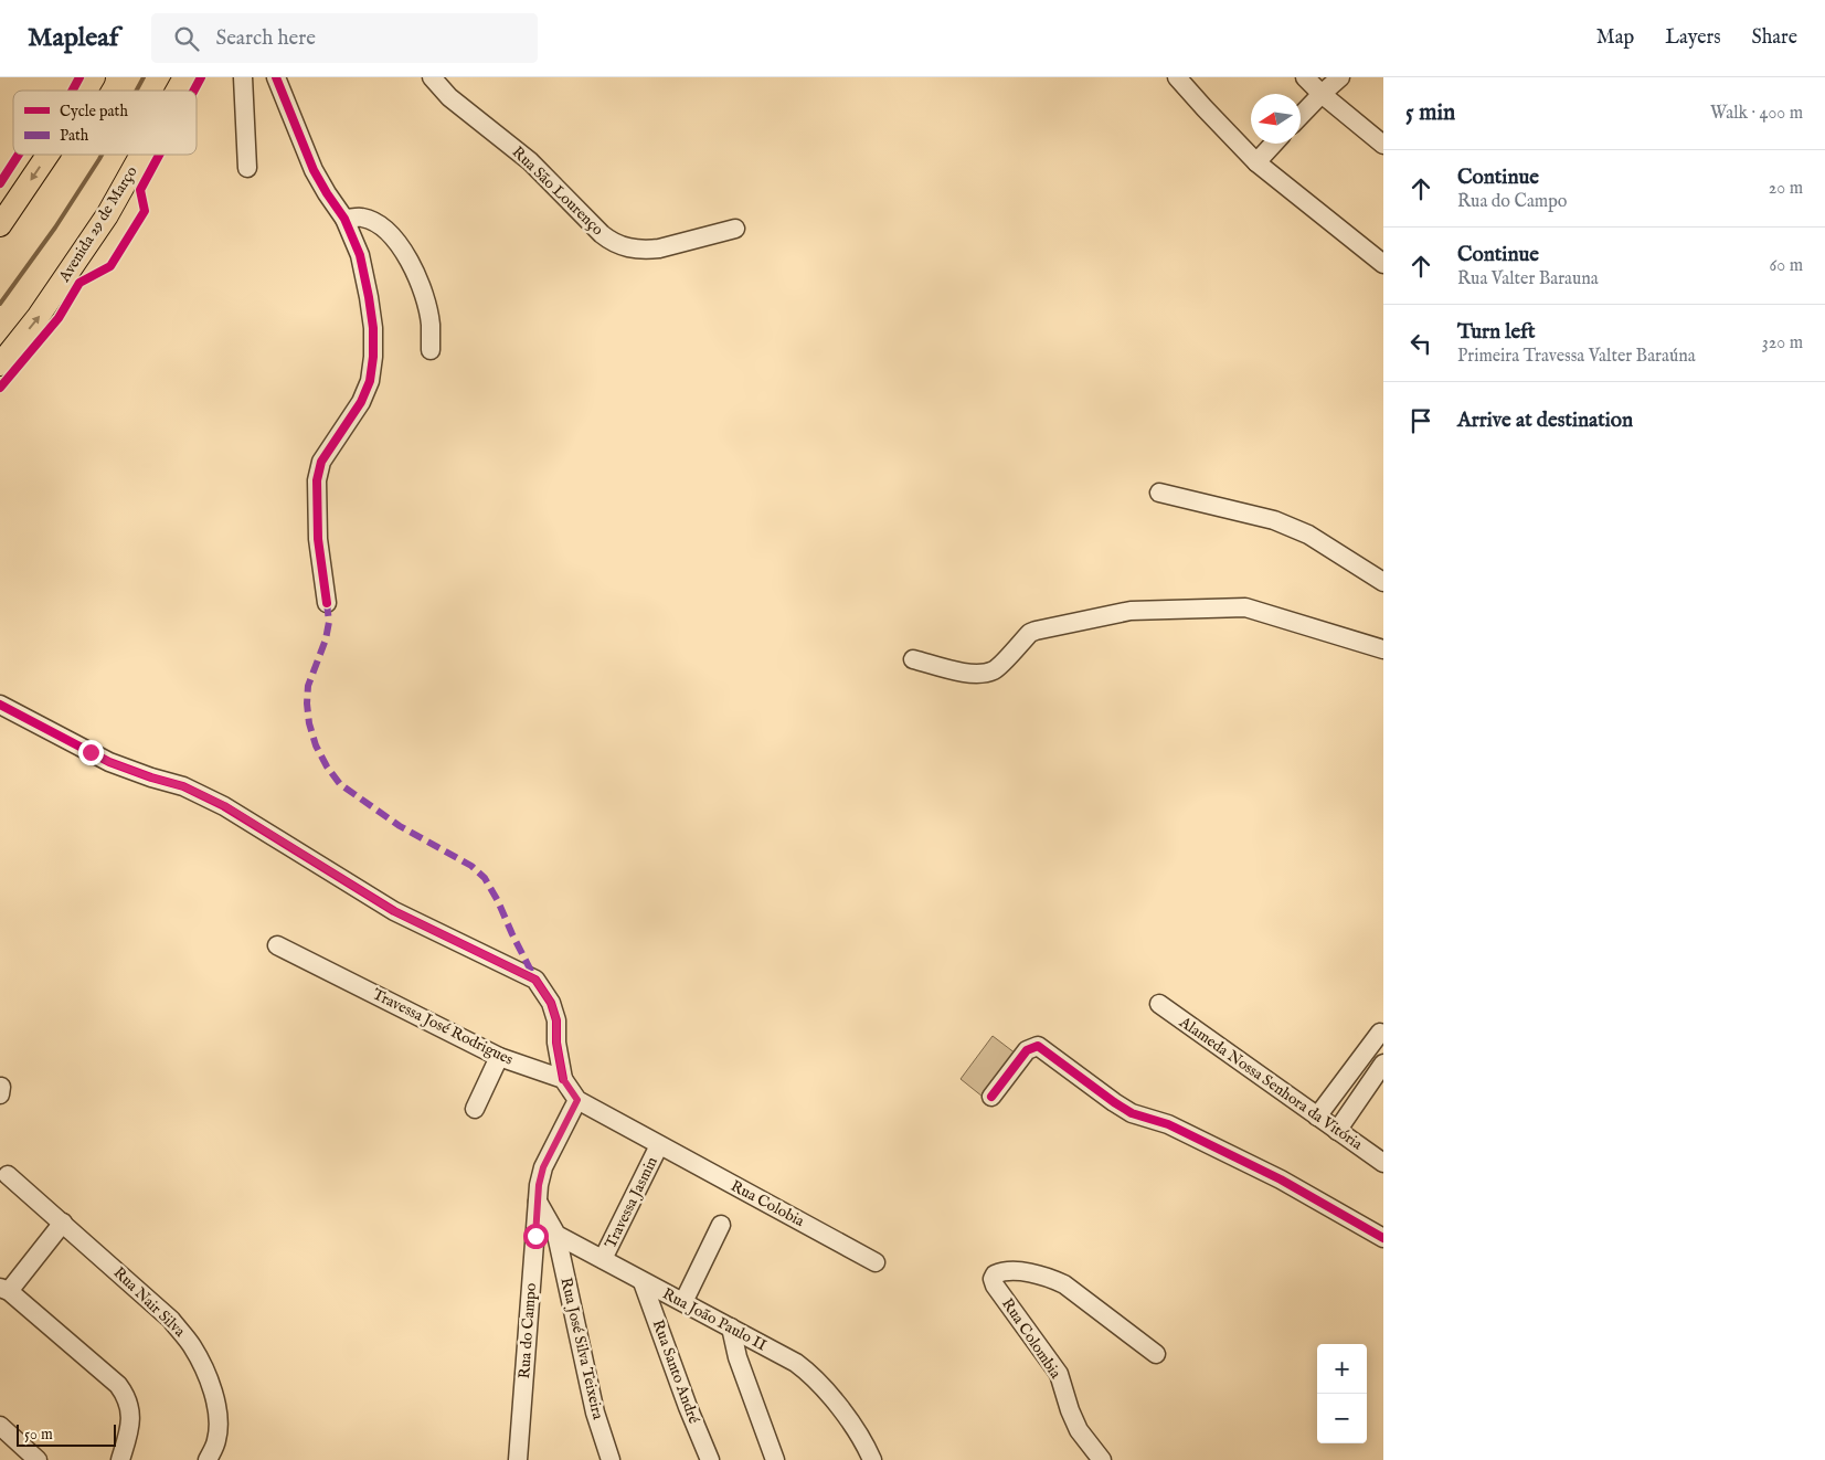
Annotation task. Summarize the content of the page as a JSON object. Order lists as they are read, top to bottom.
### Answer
{
  "streets": {
    "main road": ["Avenida 29 de Março"],
    "street": [
      "Rua São Lourenço",
      "Travessa José Rodrigues",
      "Alameda Nossa Senhora da Vitória",
      "Travessa Jasmin",
      "Rua Colobia",
      "Rua Nair Silva",
      "Rua João Paulo II",
      "Rua do Campo",
      "Rua Colombia",
      "Rua José Silva Teixeira",
      "Rua Santo André"
    ]
  },
  "crossings": [
    ["Travessa Jasmin", "Rua Colobia"],
    ["Travessa Jasmin", "Rua João Paulo II"],
    ["Rua João Paulo II", "Rua José Silva Teixeira"],
    ["Rua João Paulo II", "Rua Santo André"]
  ],
  "legend": ["Cycle path", "Path"],
  "scale_bar": "50 m",
  "north": "left",
  "page": {
    "header": "Mapleaf",
    "search": "Search here",
    "nav": ["Map", "Layers", "Share"],
    "heading": ["5 min", "Walk · 400 m"],
    "list": [
      ["Continue", "Rua do Campo", "20 m"],
      ["Continue", "Rua Valter Barauna", "60 m"],
      ["Turn left", "Primeira Travessa Valter Baraúna", "320 m"],
      "Arrive at destination"
    ],
    "map_buttons": ["+", "−"],
    "scale": "50 m"
  }
}
